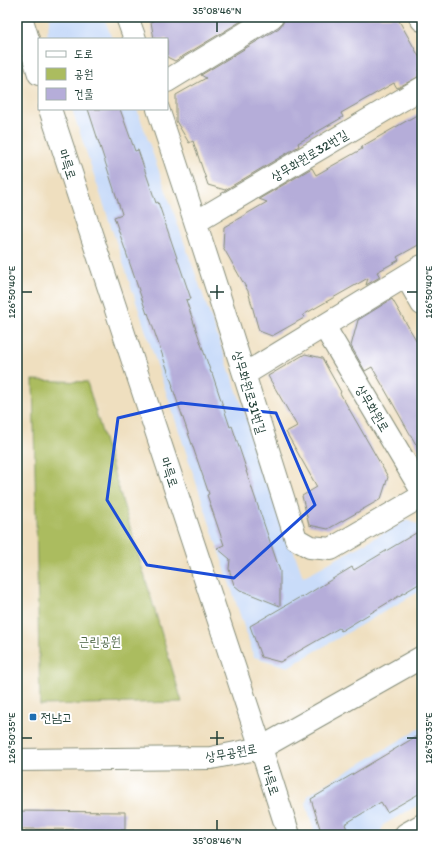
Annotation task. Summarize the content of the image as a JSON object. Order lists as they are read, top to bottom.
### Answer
{
  "streets": {
    "street": [
      "상무화원로32번길",
      "마륵로",
      "상무화원로31번길",
      "상무화원로",
      "상무공원로"
    ]
  },
  "crossings": [
    ["상무화원로32번길", "상무화원로31번길"],
    ["마륵로", "상무공원로"]
  ],
  "parks": ["근린공원"],
  "places": {
    "transit": ["전남고"]
  },
  "legend": ["도로", "공원", "건물"],
  "coordinates": ["35°08'46\"N", "126°50'40\"E", "126°50'35\"E"]
}
